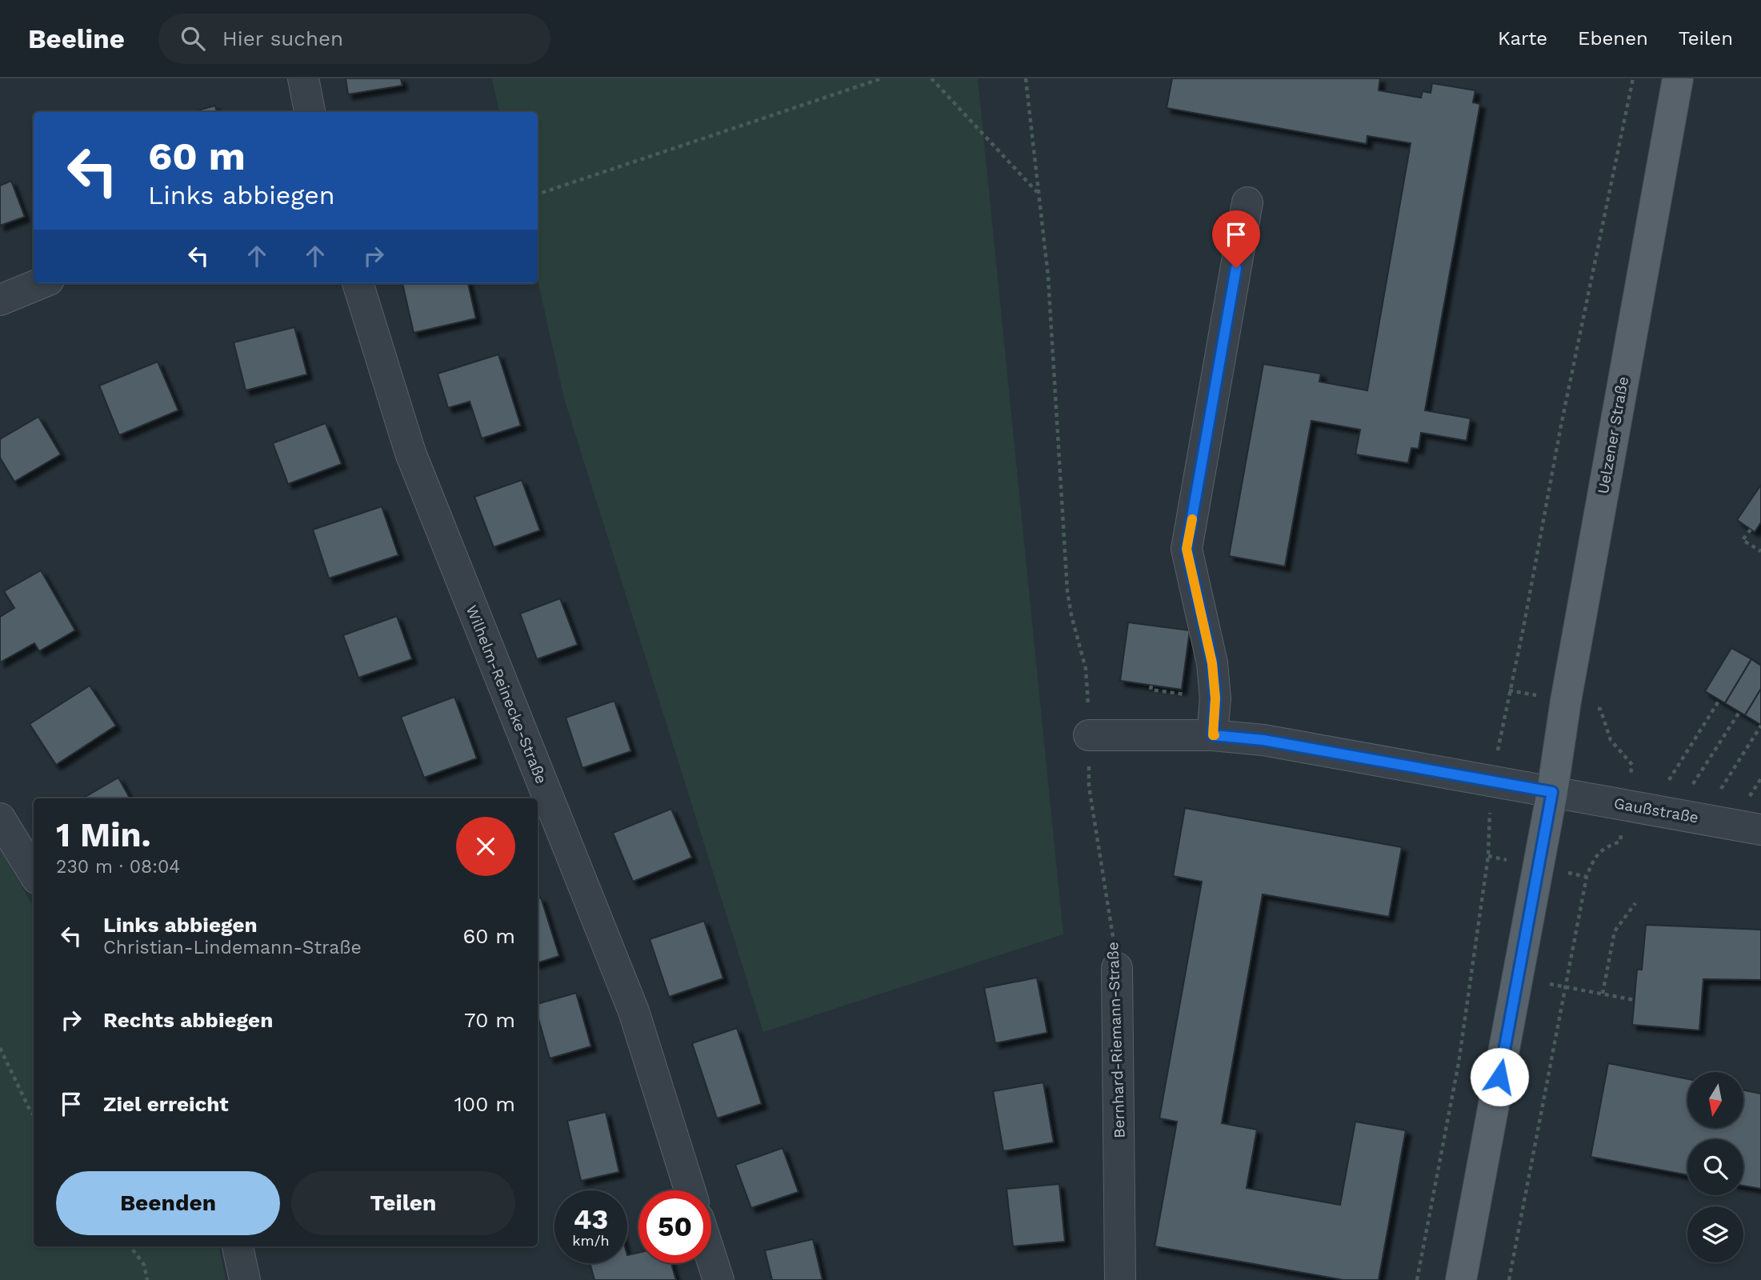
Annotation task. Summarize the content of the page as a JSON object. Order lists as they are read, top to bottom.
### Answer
{
  "streets": {
    "main road": ["Uelzener Straße"],
    "street": ["Wilhelm-Reinecke-Straße", "Gaußstraße", "Bernhard-Riemann-Straße"]
  },
  "crossings": [
    ["Uelzener Straße", "Gaußstraße"],
    ["Gaußstraße", "Bernhard-Riemann-Straße"]
  ],
  "north": "bottom",
  "page": {
    "header": "Beeline",
    "search": "Hier suchen",
    "nav": ["Karte", "Ebenen", "Teilen"],
    "turn": ["60 m", "Links abbiegen"],
    "heading": ["1 Min.", "230 m · 08:04"],
    "list": [
      {
        "name": "Links abbiegen",
        "note": "Christian-Lindemann-Straße",
        "value": "60 m"
      },
      {
        "name": "Rechts abbiegen",
        "value": "70 m"
      },
      {
        "name": "Ziel erreicht",
        "value": "100 m"
      }
    ],
    "buttons": ["Beenden", "Teilen"],
    "speed": "43 km/h",
    "limit": "50"
  }
}
